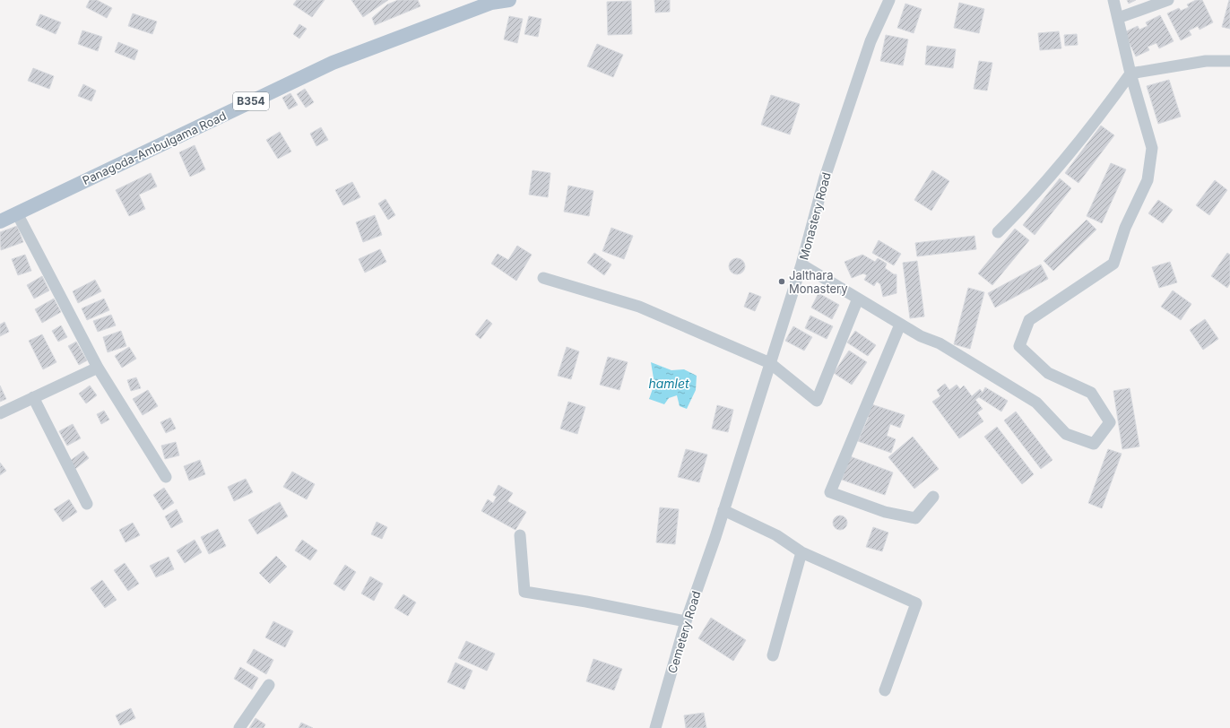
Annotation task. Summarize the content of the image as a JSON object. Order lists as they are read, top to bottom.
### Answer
{
  "streets": {
    "main road": ["B354", "Panagoda-Ambulgama Road"],
    "street": ["Monastery Road", "Cemetery Road"]
  },
  "crossings": [
    ["Monastery Road", "Cemetery Road"]
  ],
  "water": ["hamlet"],
  "places": ["Jalthara Monastery"]
}
